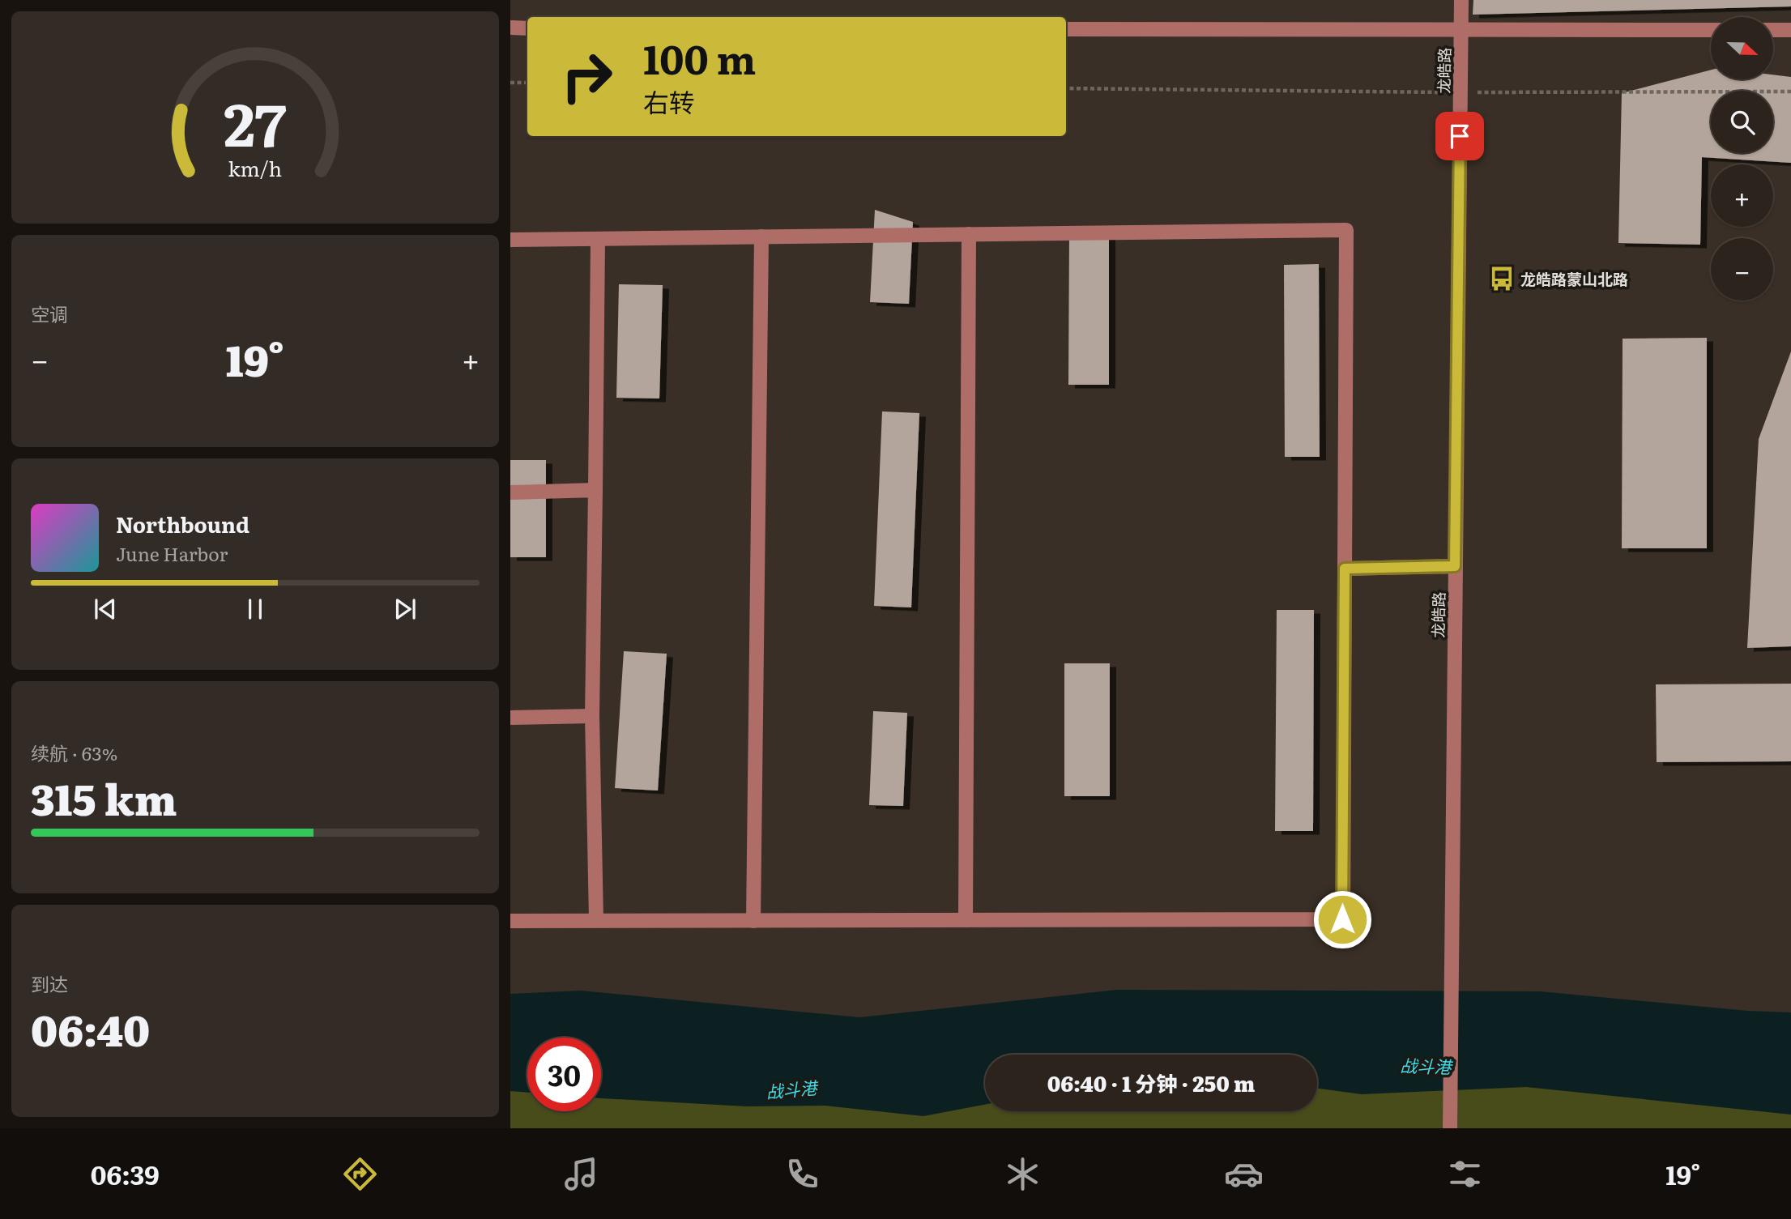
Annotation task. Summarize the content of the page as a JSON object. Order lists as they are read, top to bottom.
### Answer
{
  "streets": {
    "street": ["龙皓路"]
  },
  "water": ["战斗港"],
  "places": {
    "bus stop": ["龙皓路蒙山北路"]
  },
  "north": "right",
  "page": {
    "map_buttons": ["+", "−"],
    "turn": ["100 m", "右转"],
    "tile": [
      "空调",
      ["续航 · 63%", "315 km"],
      ["到达", "06:40"]
    ],
    "heat": ["−", "19°", "+"],
    "song": ["Northbound", "June Harbor"],
    "limit": "30",
    "trip": "06:40 · 1 分钟 · 250 m",
    "tabs": ["06:39", "19°"],
    "gauge": ["27", "km/h"]
  }
}
